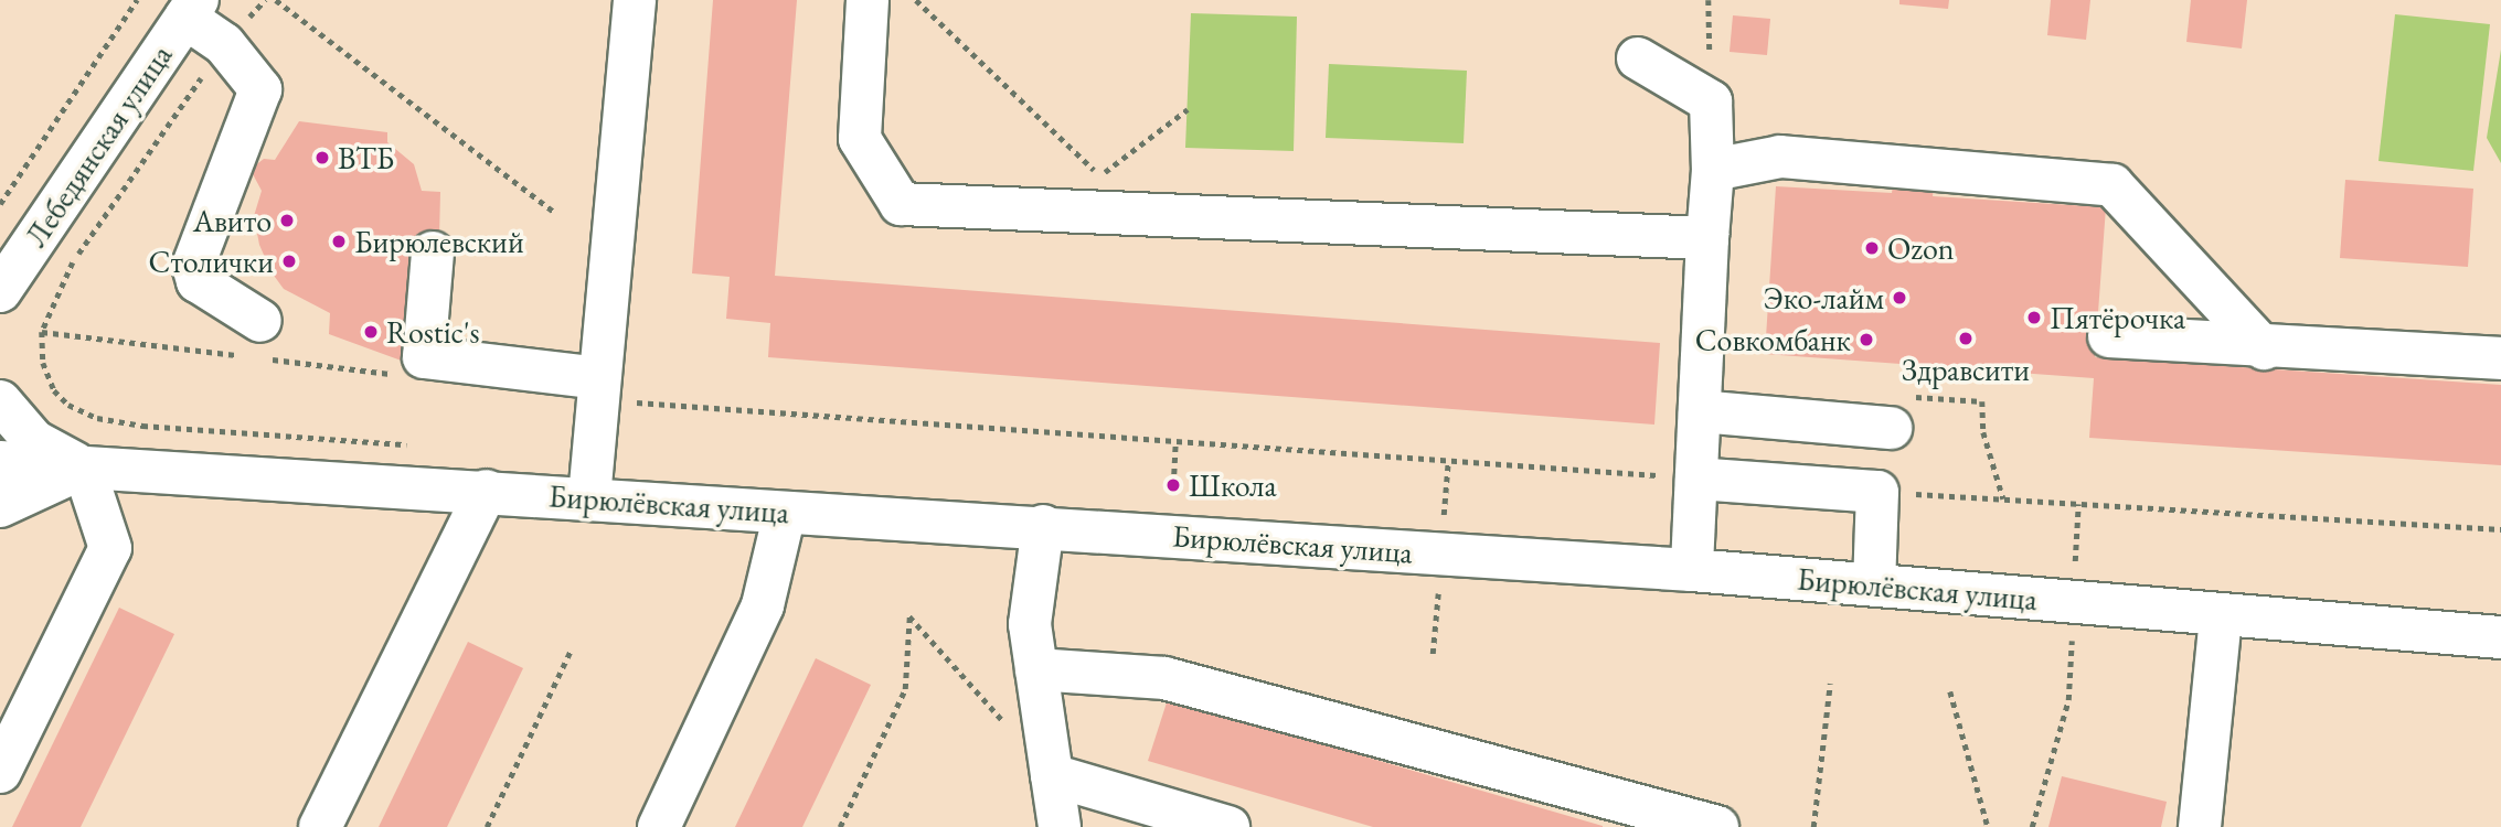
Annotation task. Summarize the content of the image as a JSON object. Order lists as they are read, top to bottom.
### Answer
{
  "streets": {
    "street": ["Лебедянская улица", "Бирюлёвская улица"]
  },
  "places": [
    "ВТБ",
    "Авито",
    "Бирюлевский",
    "Ozon",
    "Столички",
    "Эко-лайм",
    "Пятёрочка",
    "Rostic's",
    "Здравсити",
    "Совкомбанк",
    "Школа"
  ]
}
